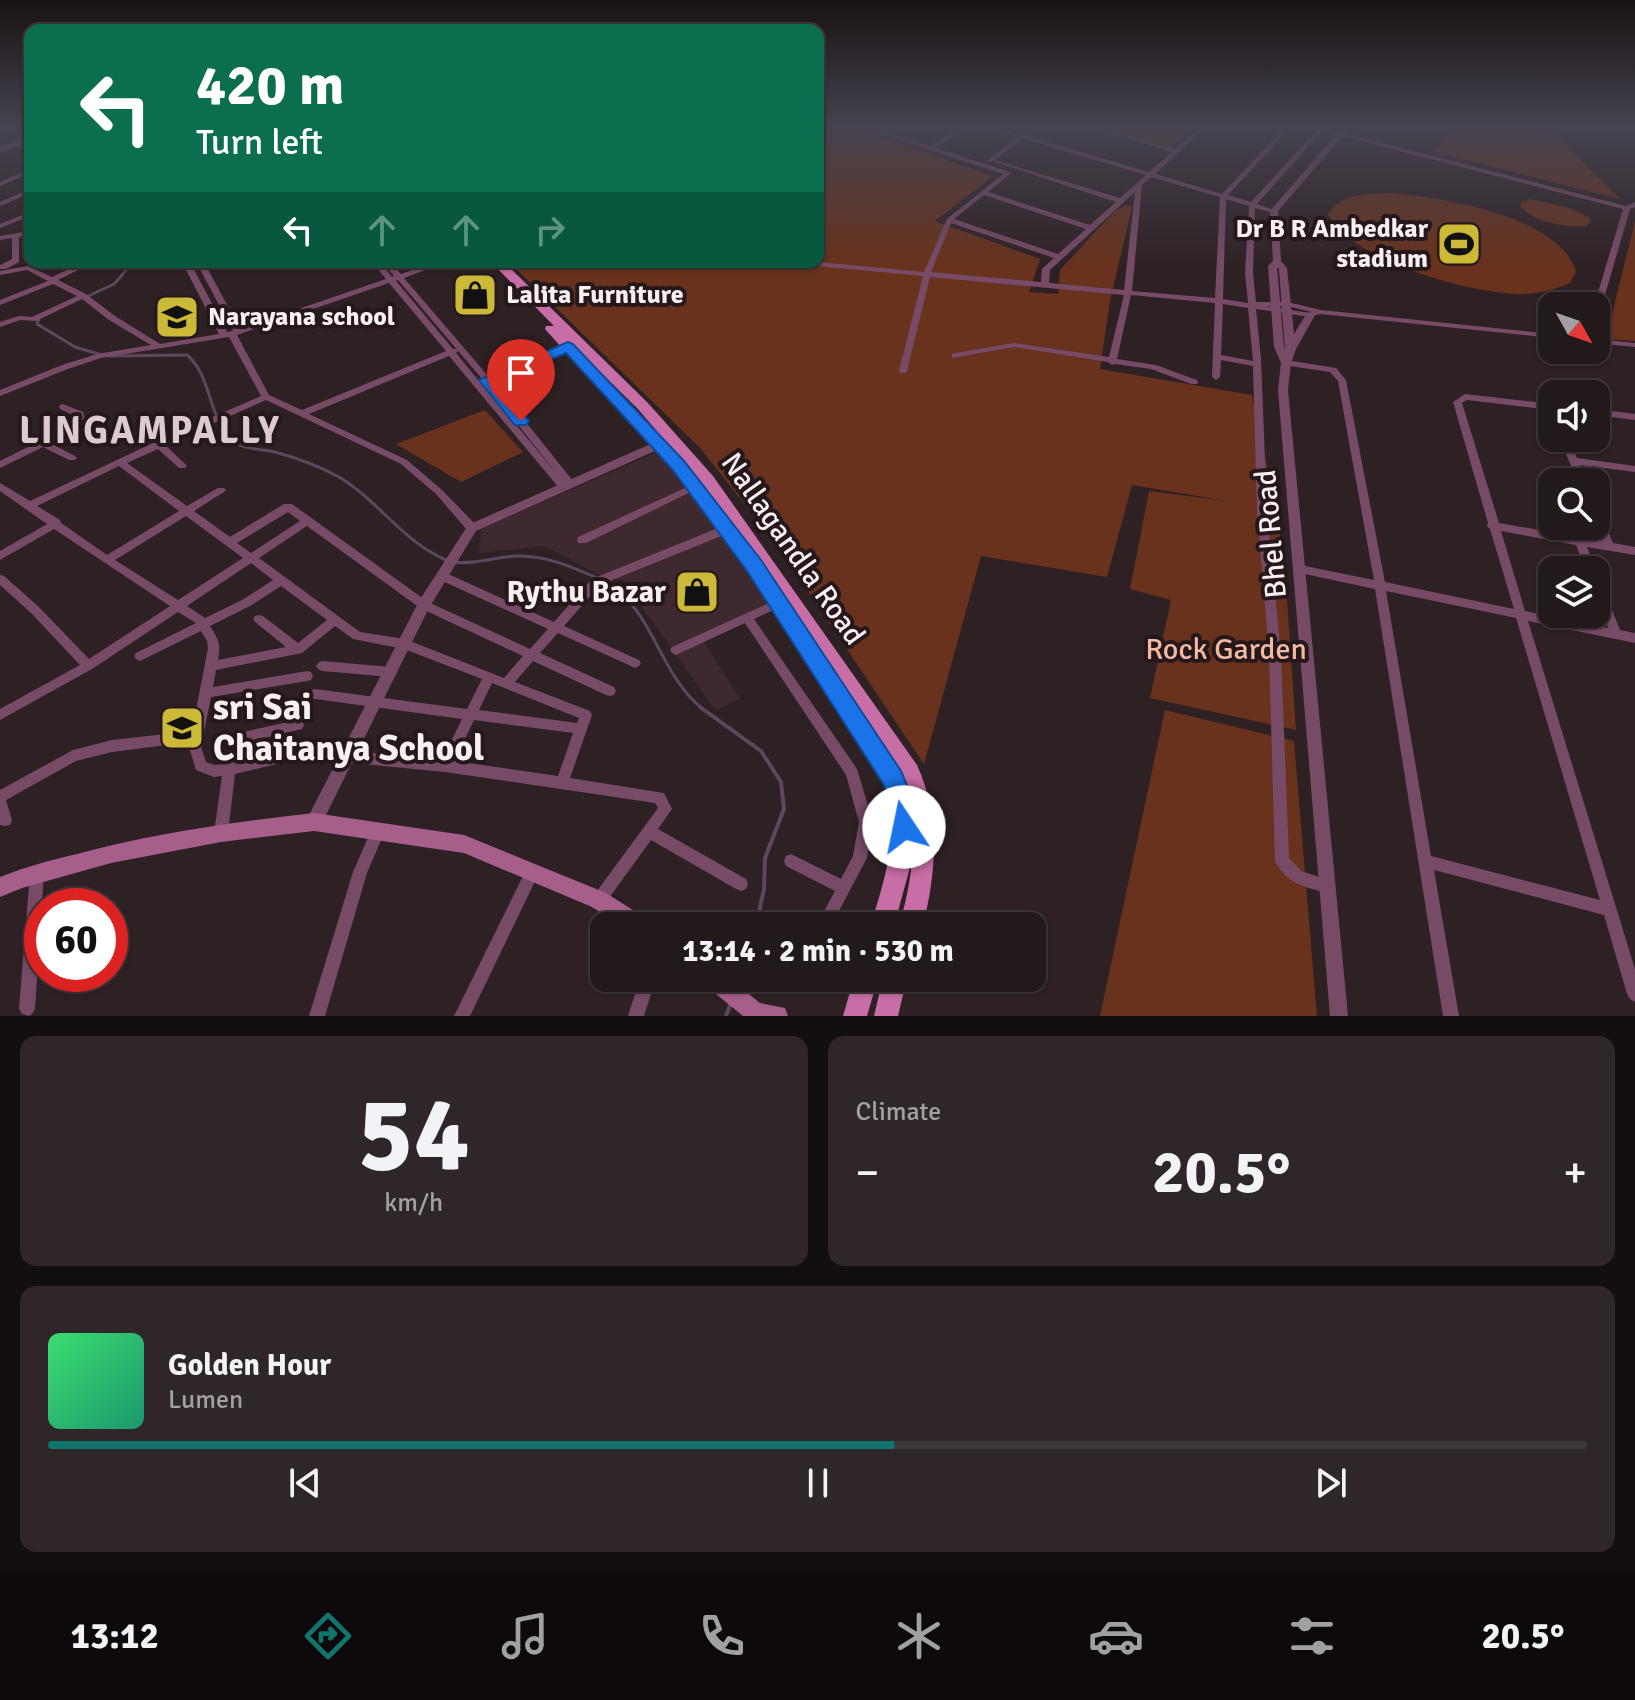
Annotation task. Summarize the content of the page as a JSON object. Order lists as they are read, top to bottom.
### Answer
{
  "streets": {
    "main road": ["Nallagandla Road"],
    "street": ["Bhel Road"]
  },
  "districts": ["LINGAMPALLY"],
  "parks": ["Rock Garden"],
  "places": {
    "sports": ["Dr B R Ambedkar stadium"],
    "shop": ["Lalita Furniture", "Rythu Bazar"],
    "school or university": ["Narayana school", "sri Sai Chaitanya School"]
  },
  "north": "bottom right",
  "page": {
    "turn": ["420 m", "Turn left"],
    "limit": "60",
    "trip": "13:14 · 2 min · 530 m",
    "tile": [
      ["54", "km/h"],
      "Climate"
    ],
    "heat": ["−", "20.5°", "+"],
    "song": ["Golden Hour", "Lumen"],
    "tabs": ["13:12", "20.5°"]
  }
}
